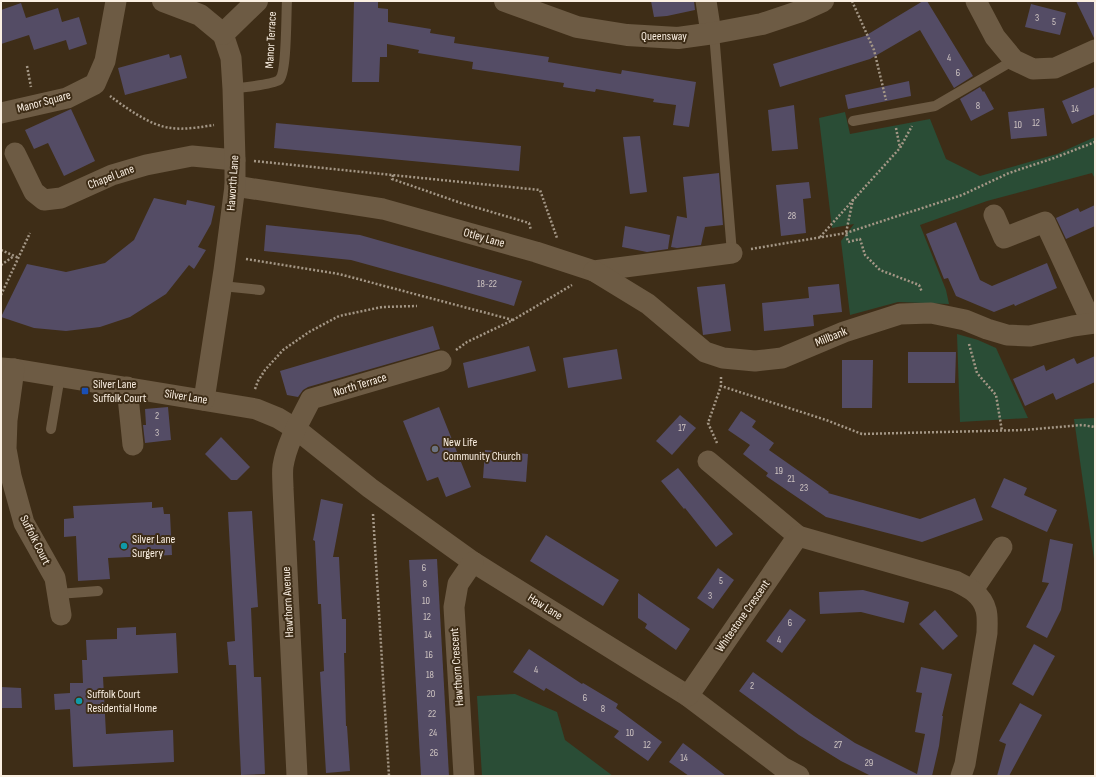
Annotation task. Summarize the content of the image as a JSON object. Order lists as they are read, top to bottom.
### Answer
{
  "streets": {
    "street": [
      "Queensway",
      "Manor Square",
      "Chapel Lane",
      "Haworth Lane",
      "Otley Lane",
      "Millbank",
      "North Terrace",
      "Silver Lane",
      "Suffolk Court",
      "Hawthorn Avenue",
      "Haw Lane",
      "Whitestone Crescent",
      "Hawthorn Crescent"
    ],
    "lane": ["Manor Terrace"]
  },
  "crossings": [
    ["Manor Terrace", "Haworth Lane"],
    ["Chapel Lane", "Haworth Lane"],
    ["Haworth Lane", "Otley Lane"],
    ["Haworth Lane", "Silver Lane"],
    ["Otley Lane", "Millbank"],
    ["North Terrace", "Silver Lane"],
    ["North Terrace", "Hawthorn Avenue"],
    ["North Terrace", "Haw Lane"],
    ["Silver Lane", "Suffolk Court"],
    ["Silver Lane", "Hawthorn Avenue"],
    ["Silver Lane", "Haw Lane"],
    ["Hawthorn Avenue", "Haw Lane"],
    ["Haw Lane", "Whitestone Crescent"],
    ["Haw Lane", "Hawthorn Crescent"]
  ],
  "places": {
    "transit": ["Silver Lane Suffolk Court"],
    "other": ["New Life Community Church", "Silver Lane Surgery", "Suffolk Court Residential Home"]
  },
  "house_numbers": [
    "3",
    "5",
    "4",
    "6",
    "8",
    "14",
    "12",
    "10",
    "28",
    "18-22",
    "2",
    "17",
    "3",
    "19",
    "21",
    "23",
    "6",
    "5",
    "8",
    "3",
    "10",
    "12",
    "6",
    "14",
    "4",
    "16",
    "4",
    "18",
    "2",
    "20",
    "6",
    "8",
    "22",
    "24",
    "10",
    "12",
    "27",
    "26",
    "14",
    "29"
  ]
}
